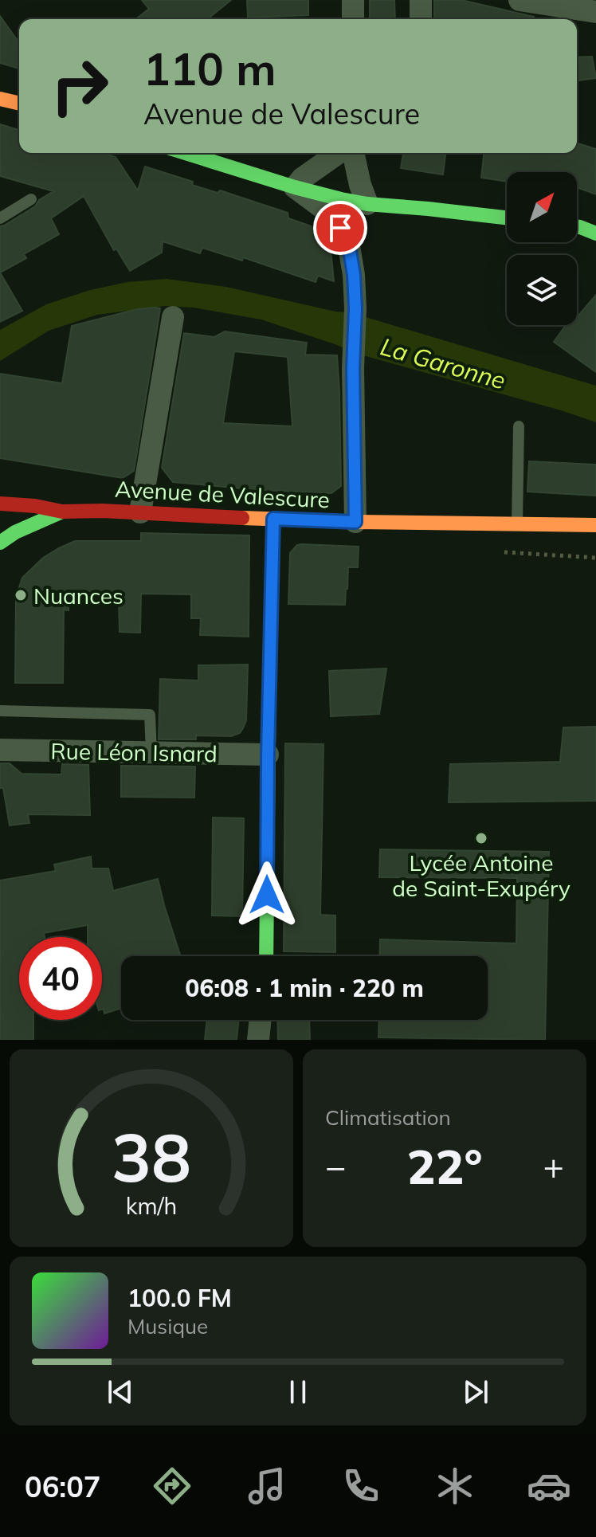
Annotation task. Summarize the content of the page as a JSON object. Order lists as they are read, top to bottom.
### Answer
{
  "streets": {
    "main road": ["Avenue de Valescure"],
    "street": ["Rue Léon Isnard"]
  },
  "water": ["La Garonne"],
  "places": ["Nuances", "Lycée Antoine de Saint-Exupéry"],
  "north": "top right",
  "page": {
    "turn": ["110 m", "Avenue de Valescure"],
    "limit": "40",
    "trip": "06:08 · 1 min · 220 m",
    "tile": "Climatisation",
    "heat": ["−", "22°", "+"],
    "song": ["100.0 FM", "Musique"],
    "tabs": "06:07",
    "gauge": ["38", "km/h"]
  }
}
